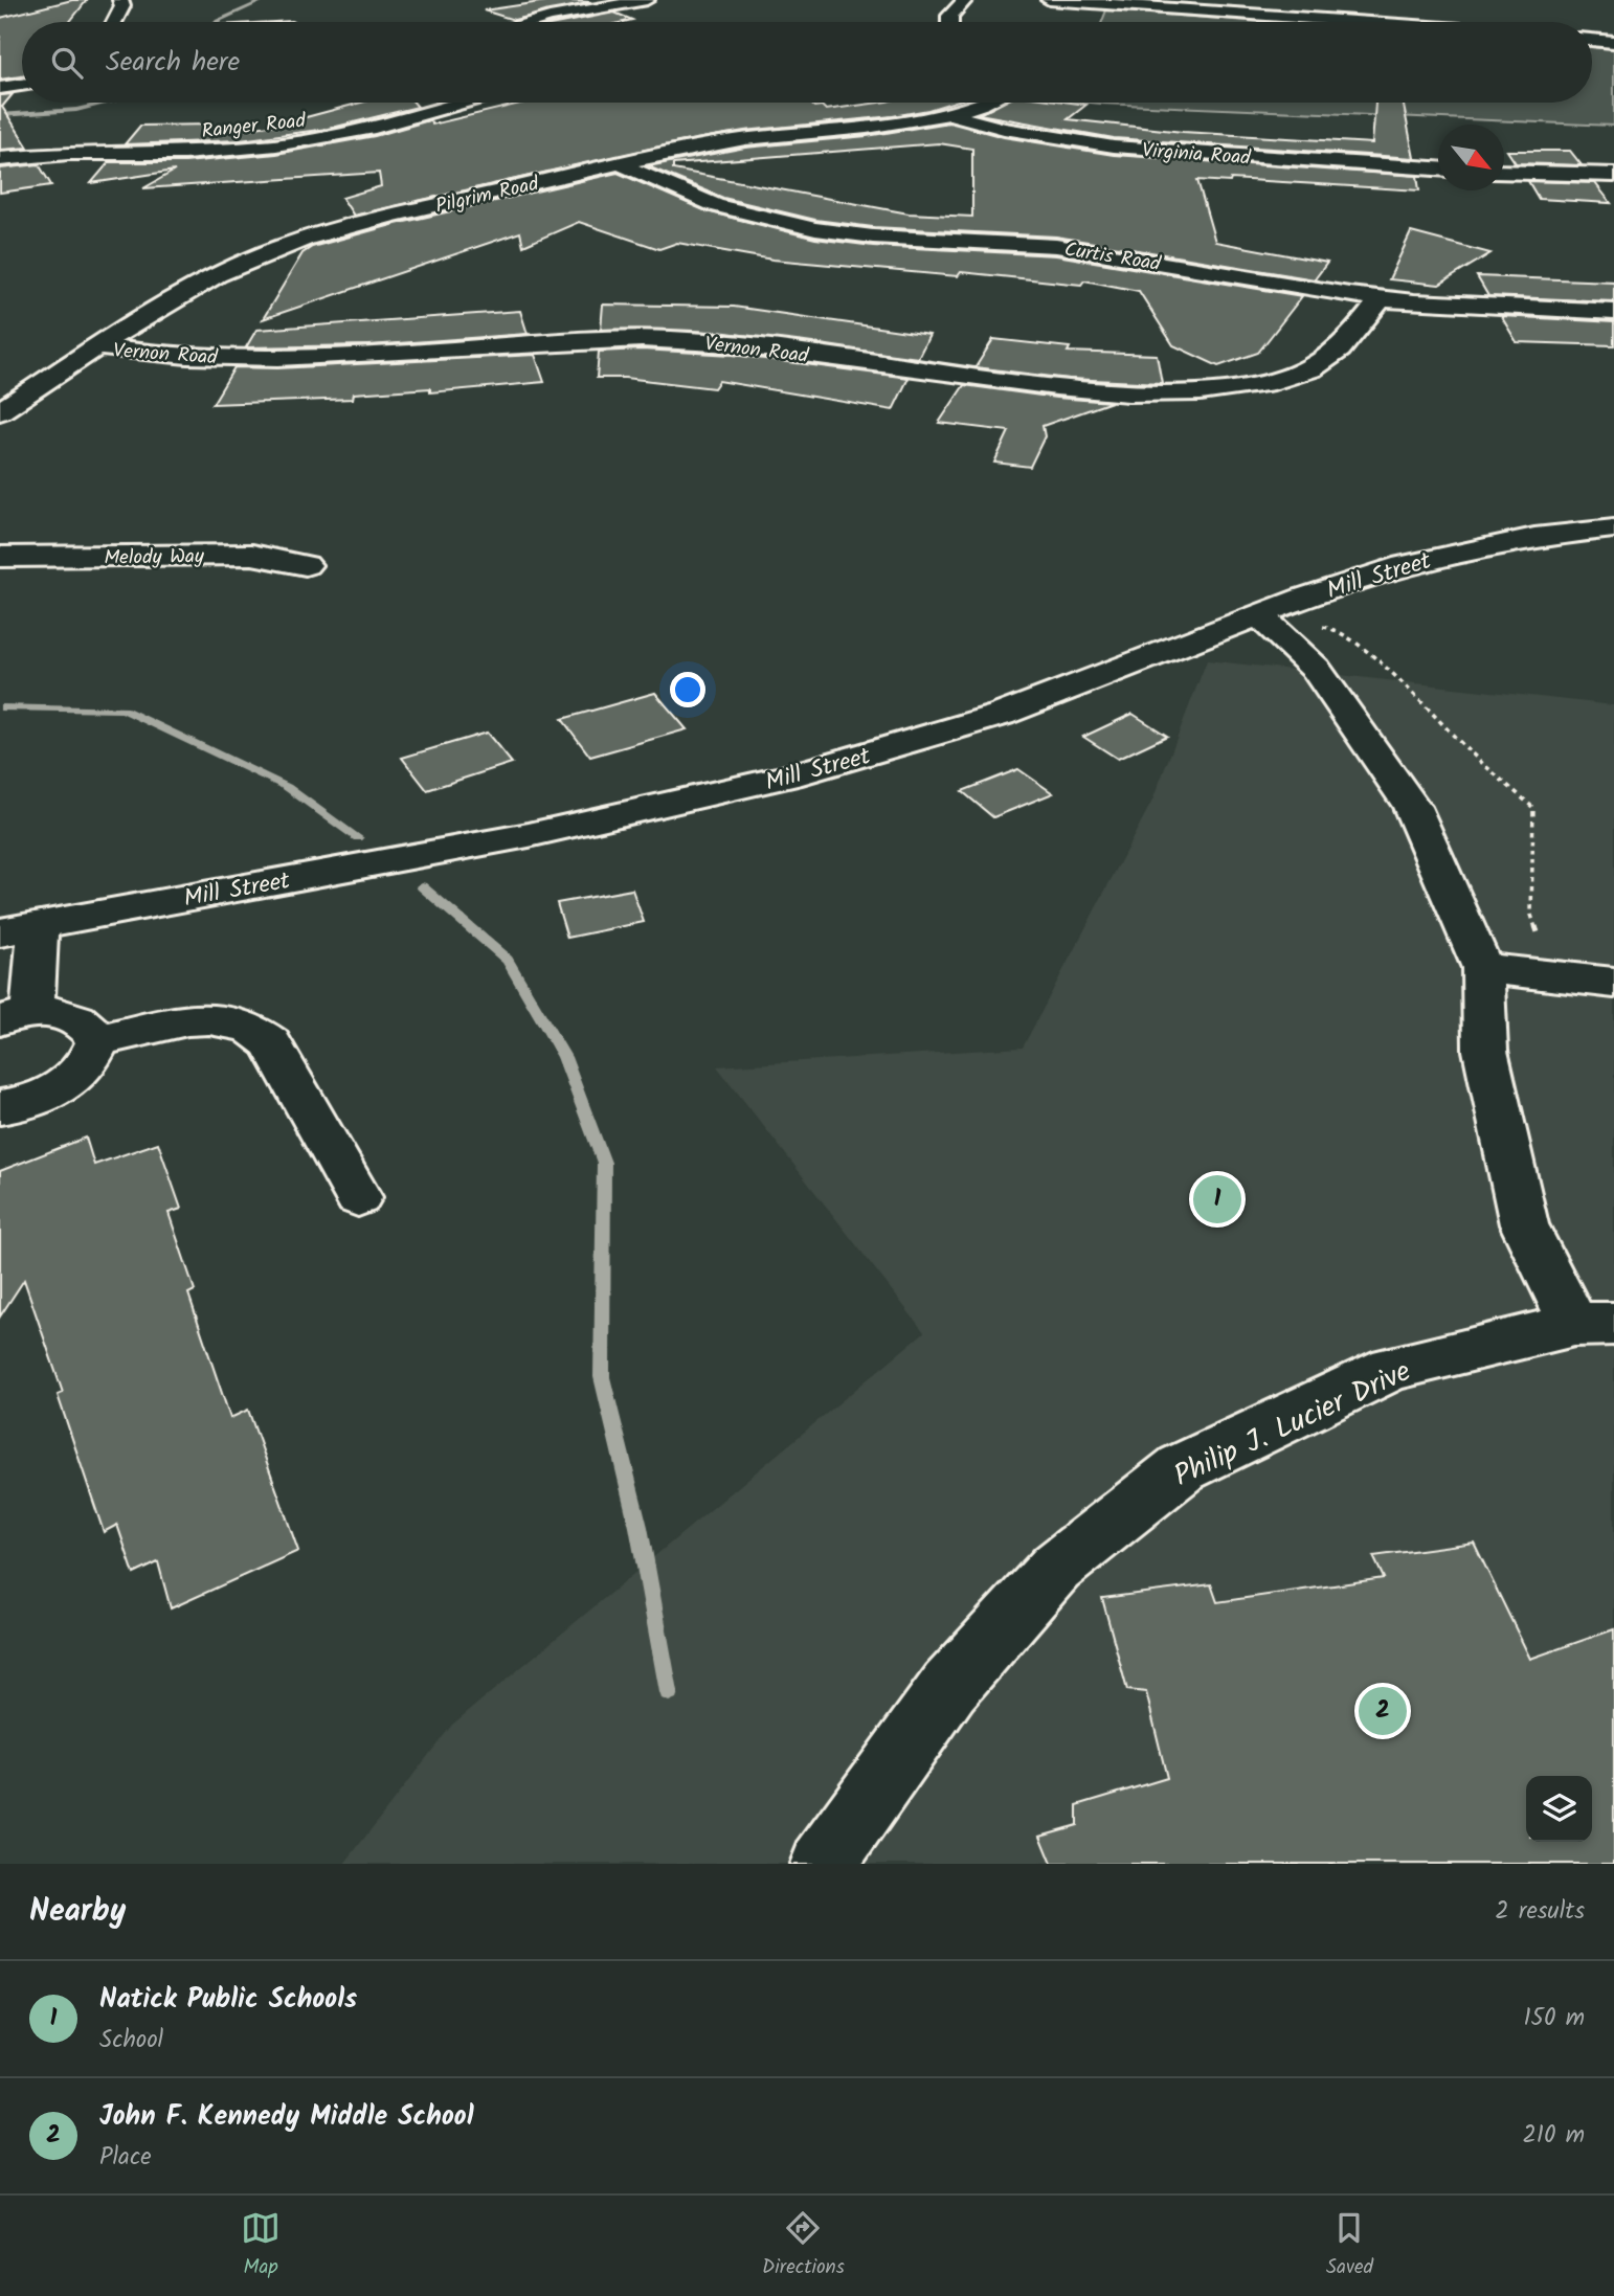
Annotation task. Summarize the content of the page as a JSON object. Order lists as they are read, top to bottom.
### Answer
{
  "streets": {
    "street": [
      "Ranger Road",
      "Virginia Road",
      "Pilgrim Road",
      "Curtis Road",
      "Vernon Road",
      "Melody Way",
      "Mill Street",
      "Philip J. Lucier Drive"
    ]
  },
  "crossings": [
    ["Virginia Road", "Pilgrim Road"],
    ["Pilgrim Road", "Curtis Road"],
    ["Pilgrim Road", "Vernon Road"],
    ["Curtis Road", "Vernon Road"],
    ["Mill Street", "Philip J. Lucier Drive"]
  ],
  "north": "bottom right",
  "page": {
    "search": "Search here",
    "pins": ["1", "2"],
    "heading": ["Nearby", "2 results"],
    "list": [
      {
        "mark": "1",
        "name": "Natick Public Schools",
        "note": "School",
        "value": "150 m"
      },
      {
        "mark": "2",
        "name": "John F. Kennedy Middle School",
        "note": "Place",
        "value": "210 m"
      }
    ],
    "nav": ["Map", "Directions", "Saved"]
  }
}
